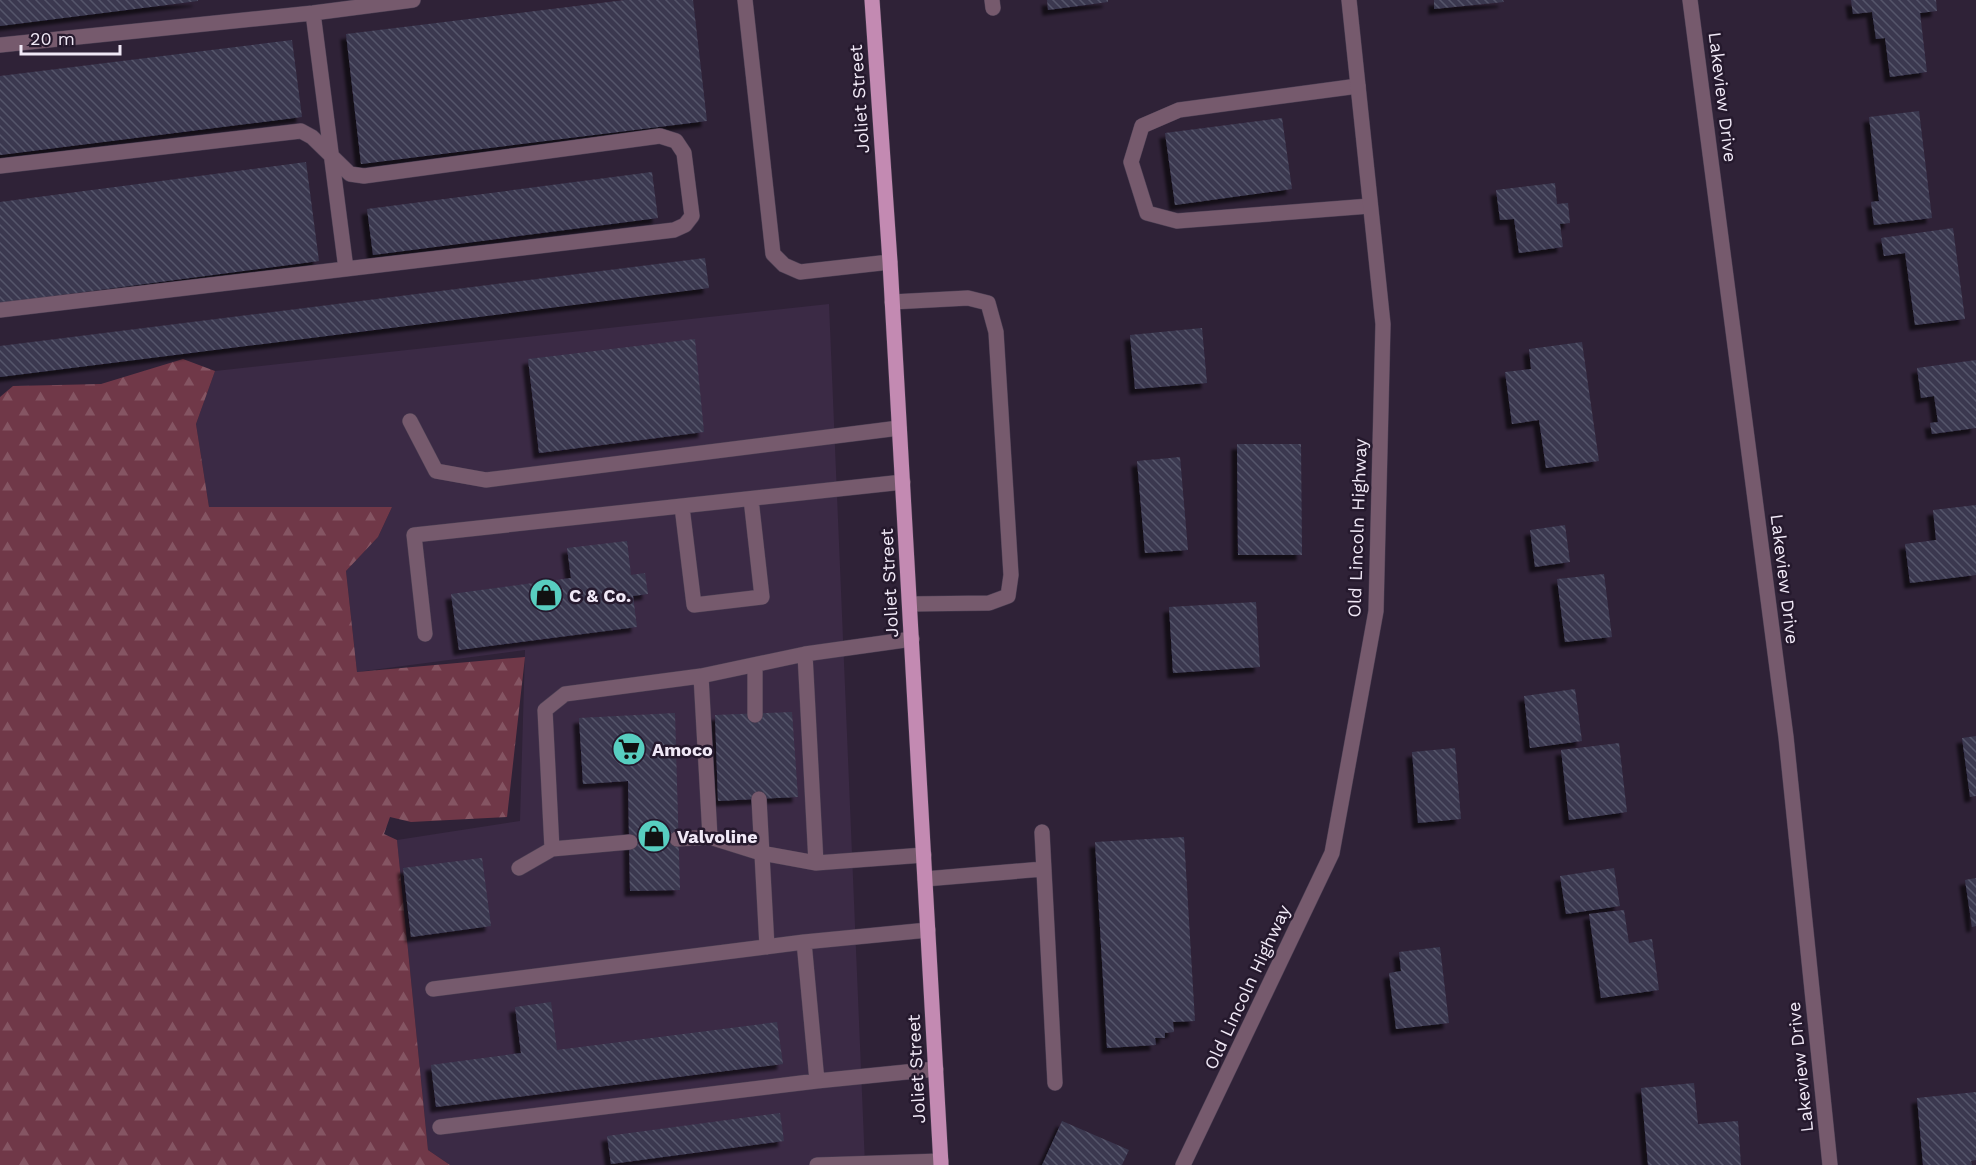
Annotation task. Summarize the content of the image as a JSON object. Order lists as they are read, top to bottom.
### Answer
{
  "streets": {
    "main road": ["Joliet Street"],
    "street": ["Lakeview Drive", "Old Lincoln Highway"]
  },
  "places": {
    "shop": ["C & Co.", "Valvoline"],
    "supermarket": ["Amoco"]
  },
  "scale_bar": "20 m"
}
